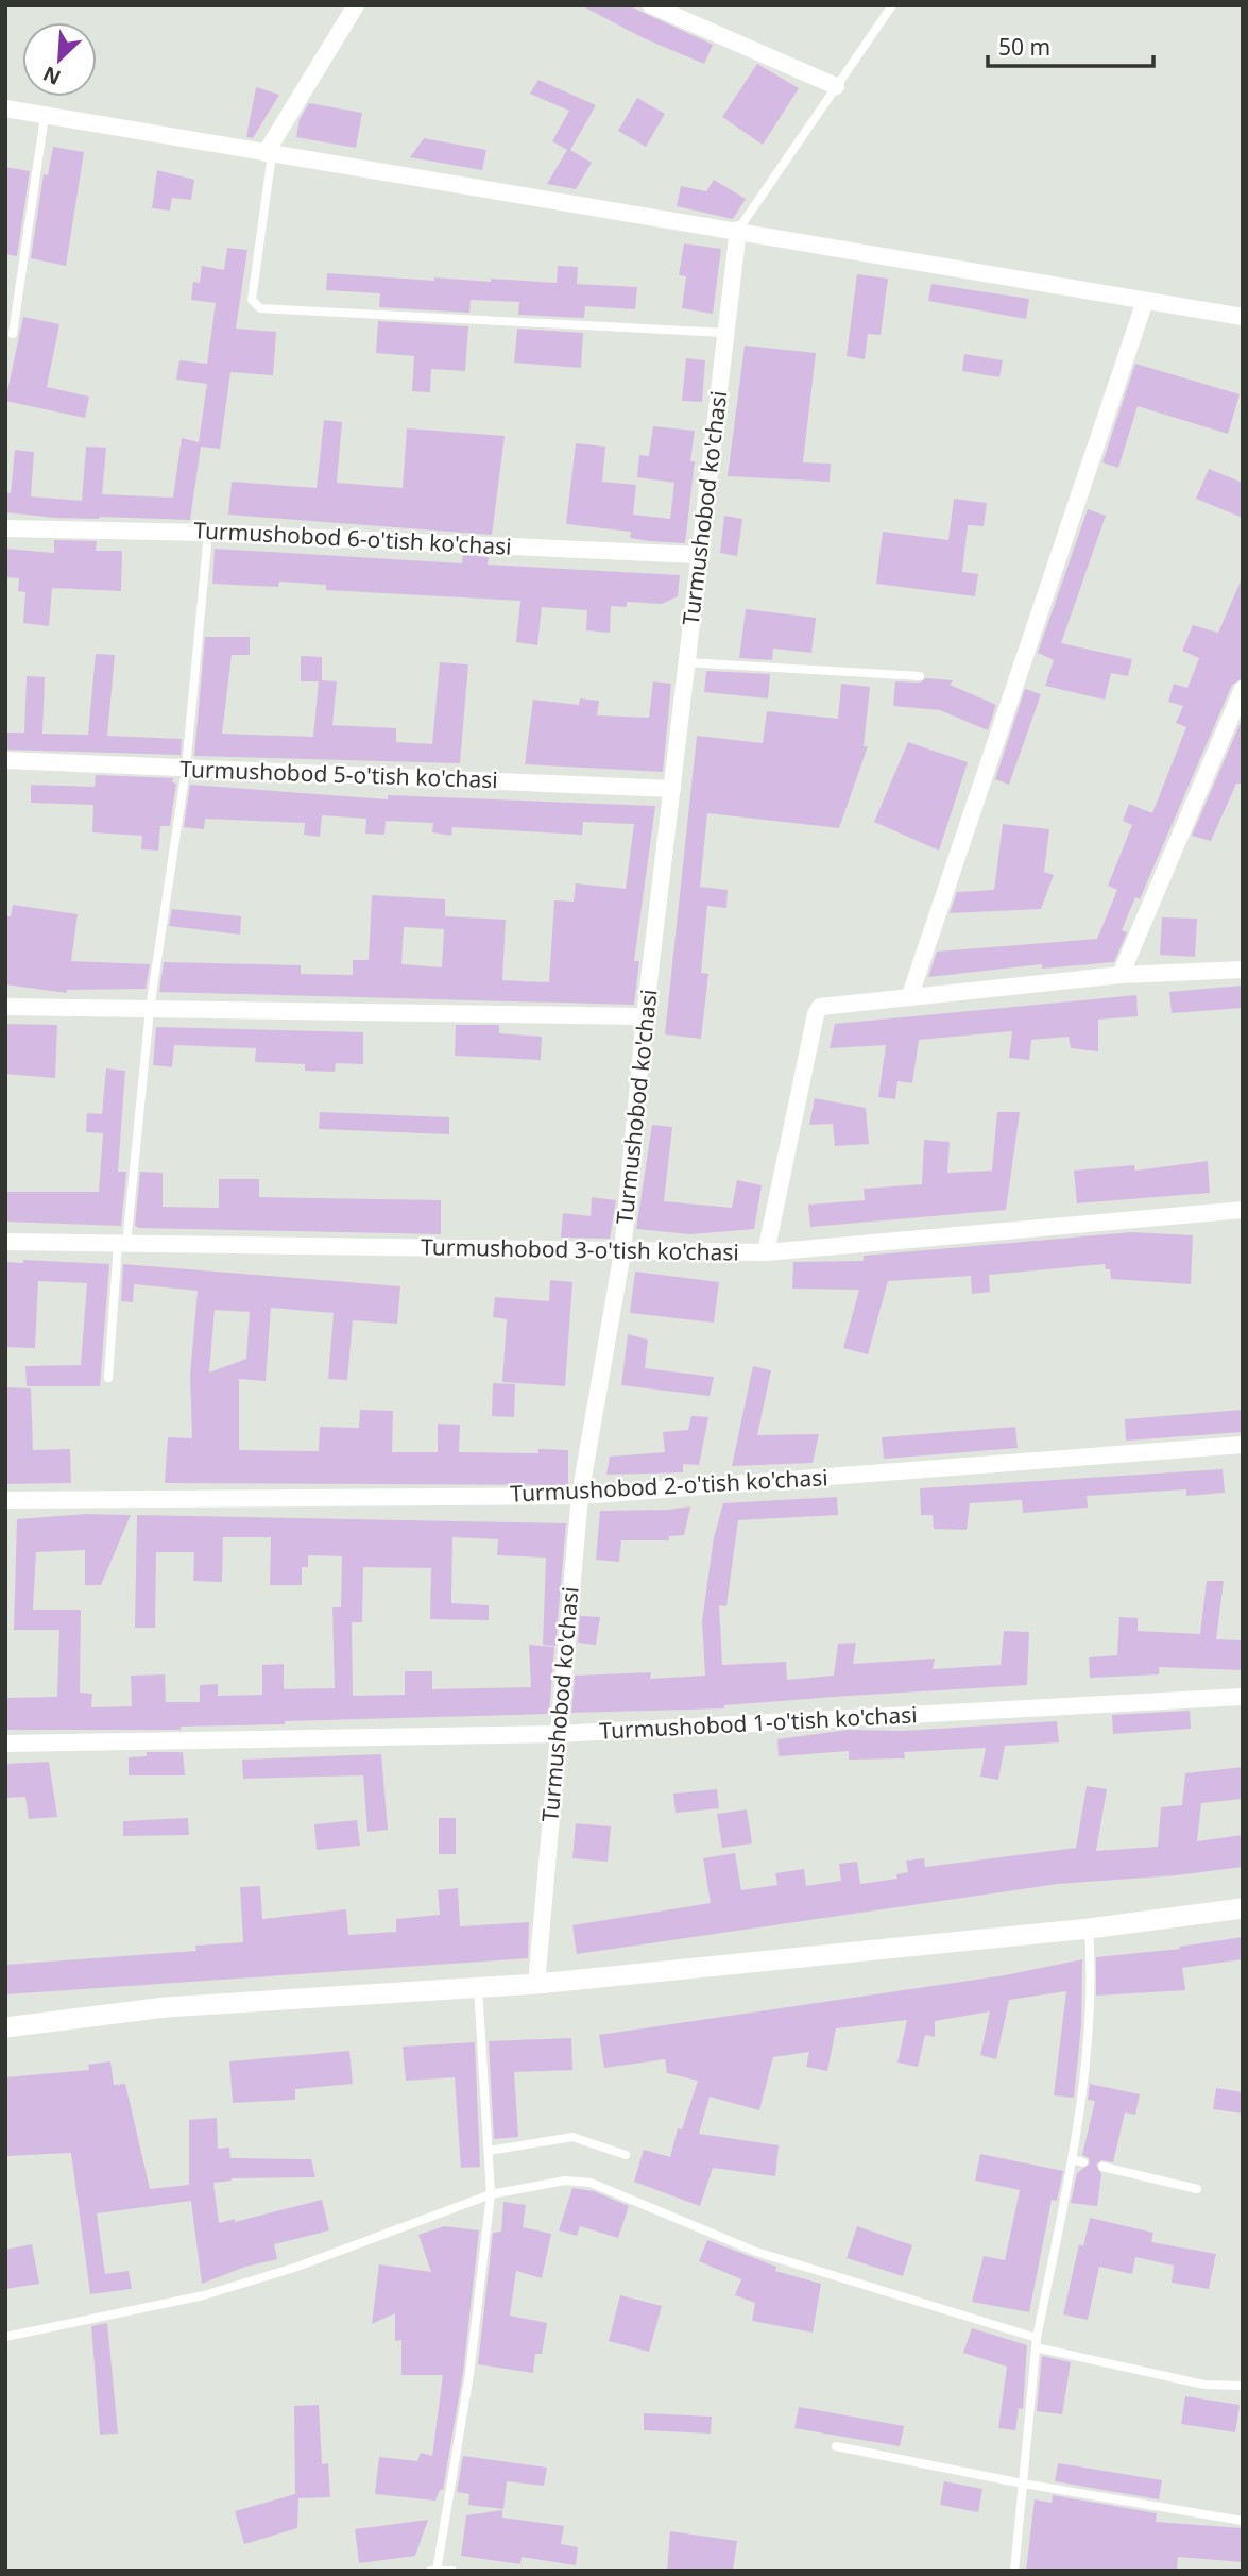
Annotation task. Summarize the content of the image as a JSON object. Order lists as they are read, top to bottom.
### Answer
{
  "streets": {
    "street": [
      "Turmushobod ko'chasi",
      "Turmushobod 6-o'tish ko'chasi",
      "Turmushobod 5-o'tish ko'chasi",
      "Turmushobod 3-o'tish ko'chasi",
      "Turmushobod 2-o'tish ko'chasi",
      "Turmushobod 1-o'tish ko'chasi"
    ]
  },
  "crossings": [
    ["Turmushobod ko'chasi", "Turmushobod 6-o'tish ko'chasi"],
    ["Turmushobod ko'chasi", "Turmushobod 5-o'tish ko'chasi"],
    ["Turmushobod ko'chasi", "Turmushobod 3-o'tish ko'chasi"],
    ["Turmushobod ko'chasi", "Turmushobod 2-o'tish ko'chasi"],
    ["Turmushobod ko'chasi", "Turmushobod 1-o'tish ko'chasi"]
  ],
  "scale_bar": "50 m",
  "north": "bottom left"
}
